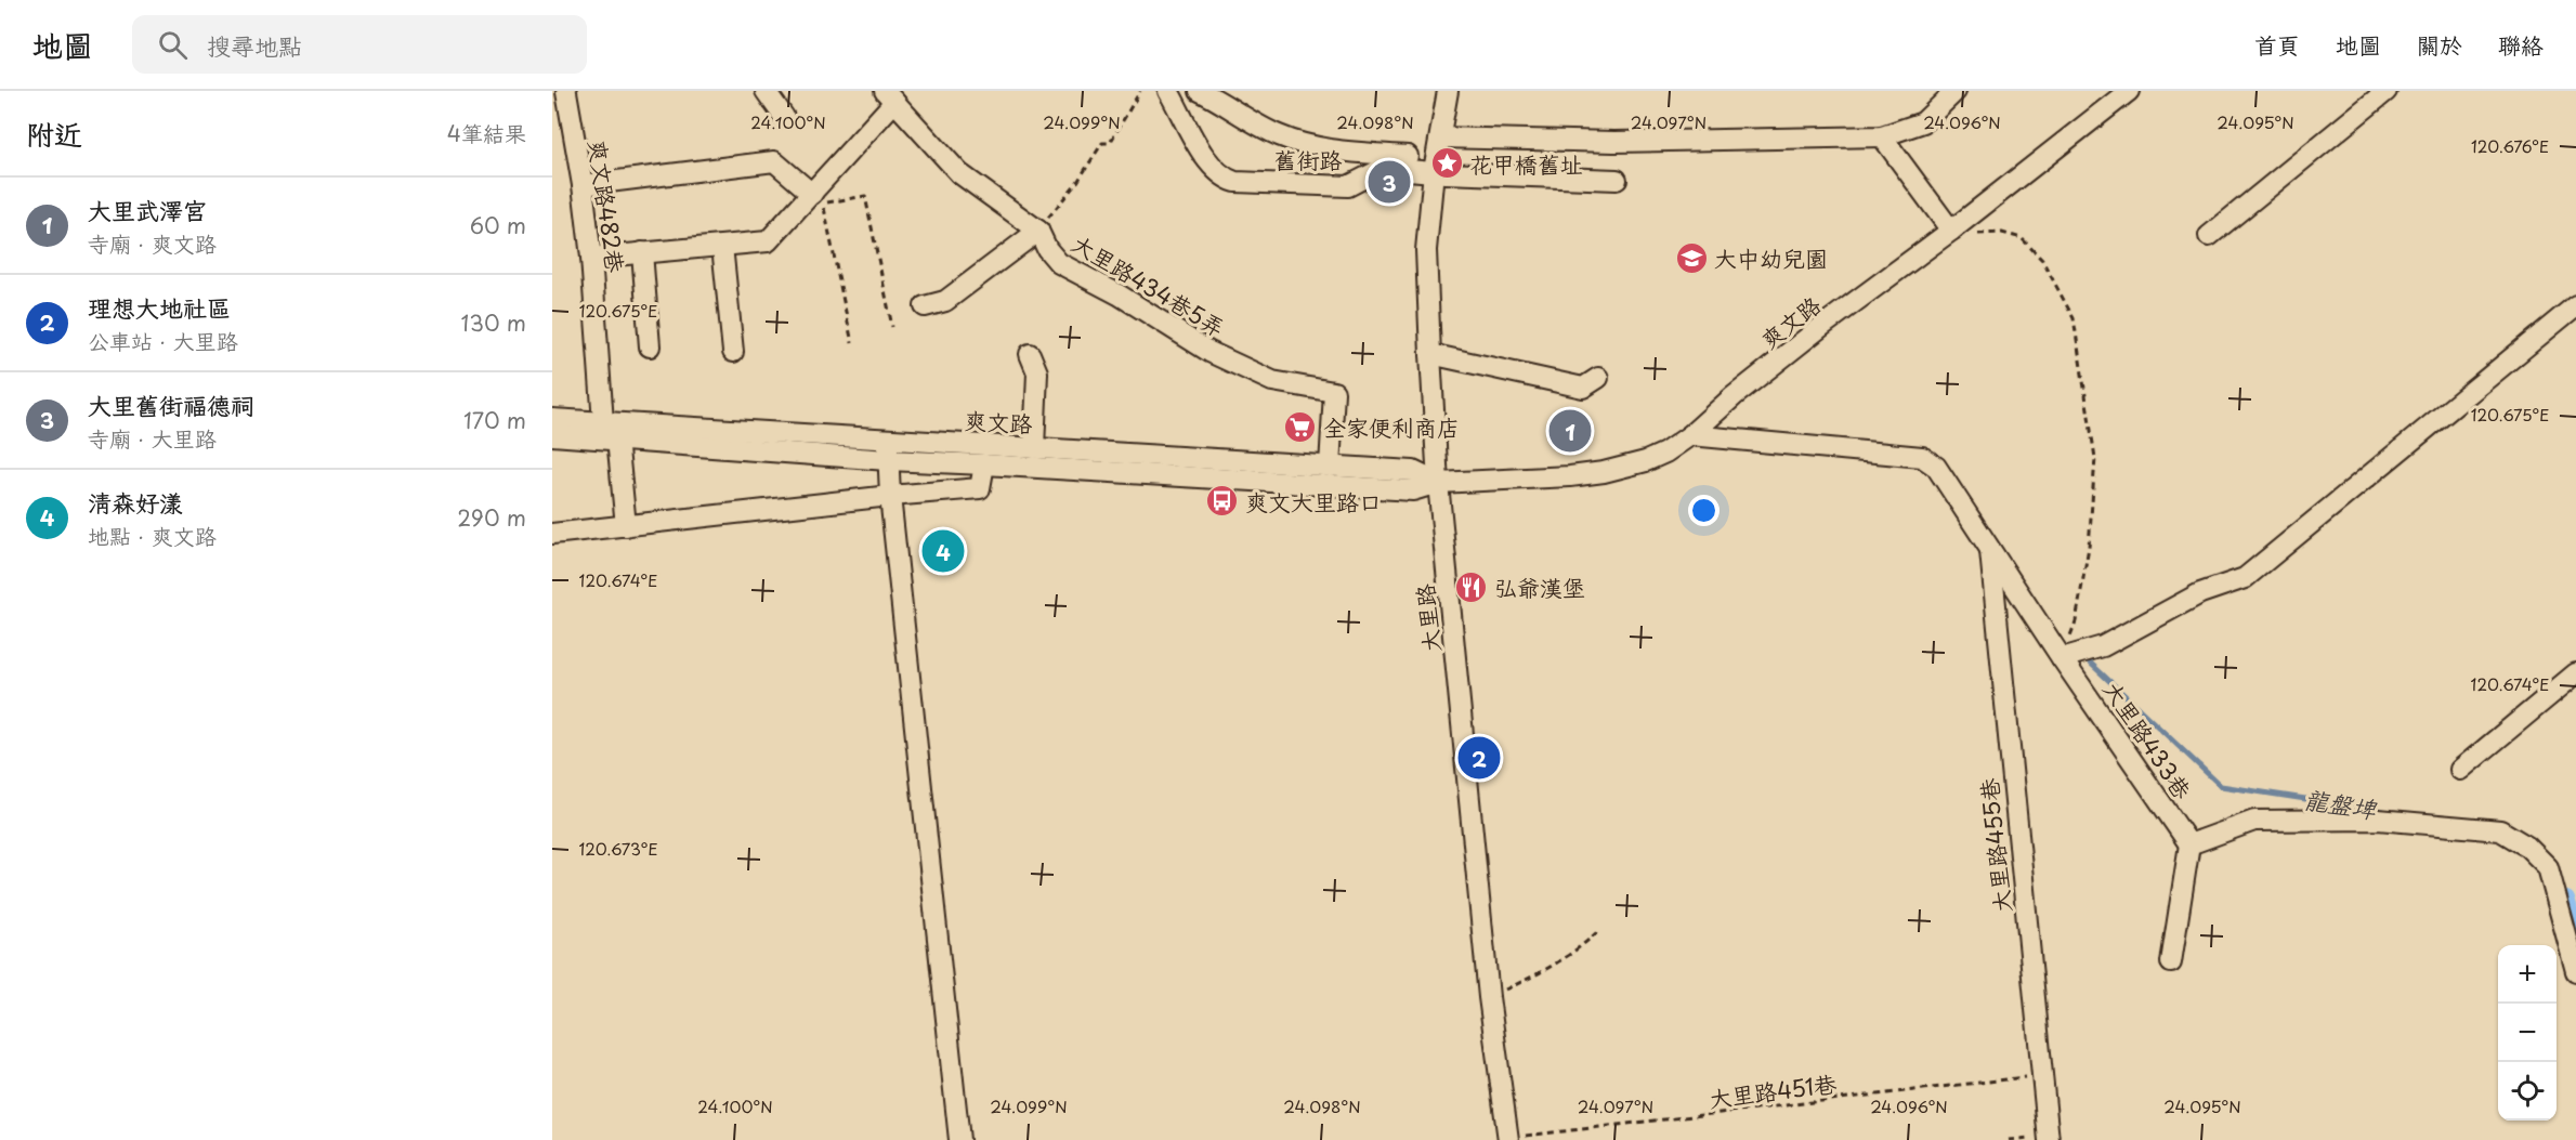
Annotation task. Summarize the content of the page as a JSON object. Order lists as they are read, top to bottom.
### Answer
{
  "streets": {
    "street": [
      "舊街路",
      "爽文路482巷",
      "大里路434巷5弄",
      "爽文路",
      "大里路",
      "大里路433巷",
      "大里路455巷"
    ],
    "path": ["大里路451巷"]
  },
  "crossings": [
    ["舊街路", "大里路"],
    ["爽文路482巷", "爽文路"],
    ["大里路434巷5弄", "爽文路"],
    ["爽文路", "大里路"],
    ["爽文路", "大里路433巷"],
    ["大里路", "大里路451巷"],
    ["大里路433巷", "大里路455巷"],
    ["大里路455巷", "大里路451巷"]
  ],
  "water": ["龍盤埤"],
  "places": {
    "place": ["花甲橋舊址"],
    "school or university": ["大中幼兒園"],
    "supermarket": ["全家便利商店"],
    "bus stop": ["爽文大里路口"],
    "restaurant": ["弘爺漢堡"]
  },
  "page": {
    "header": "地圖",
    "search": "搜尋地點",
    "nav": [
      "首頁",
      "地圖",
      "關於",
      "聯絡"
    ],
    "heading": ["附近", "4筆結果"],
    "pins": [
      "3",
      "1",
      "4",
      "2"
    ],
    "list": [
      {
        "mark": "1",
        "name": "大里武澤宮",
        "note": "寺廟 · 爽文路",
        "value": "60 m"
      },
      {
        "mark": "2",
        "name": "理想大地社區",
        "note": "公車站 · 大里路",
        "value": "130 m"
      },
      {
        "mark": "3",
        "name": "大里舊街福德祠",
        "note": "寺廟 · 大里路",
        "value": "170 m"
      },
      {
        "mark": "4",
        "name": "清森好漾",
        "note": "地點 · 爽文路",
        "value": "290 m"
      }
    ],
    "map_buttons": ["+", "−"]
  },
  "coordinates": [
    "24.100°N",
    "24.099°N",
    "24.098°N",
    "24.097°N",
    "24.096°N",
    "24.095°N",
    "120.676°E",
    "120.675°E",
    "120.674°E",
    "120.673°E"
  ]
}
